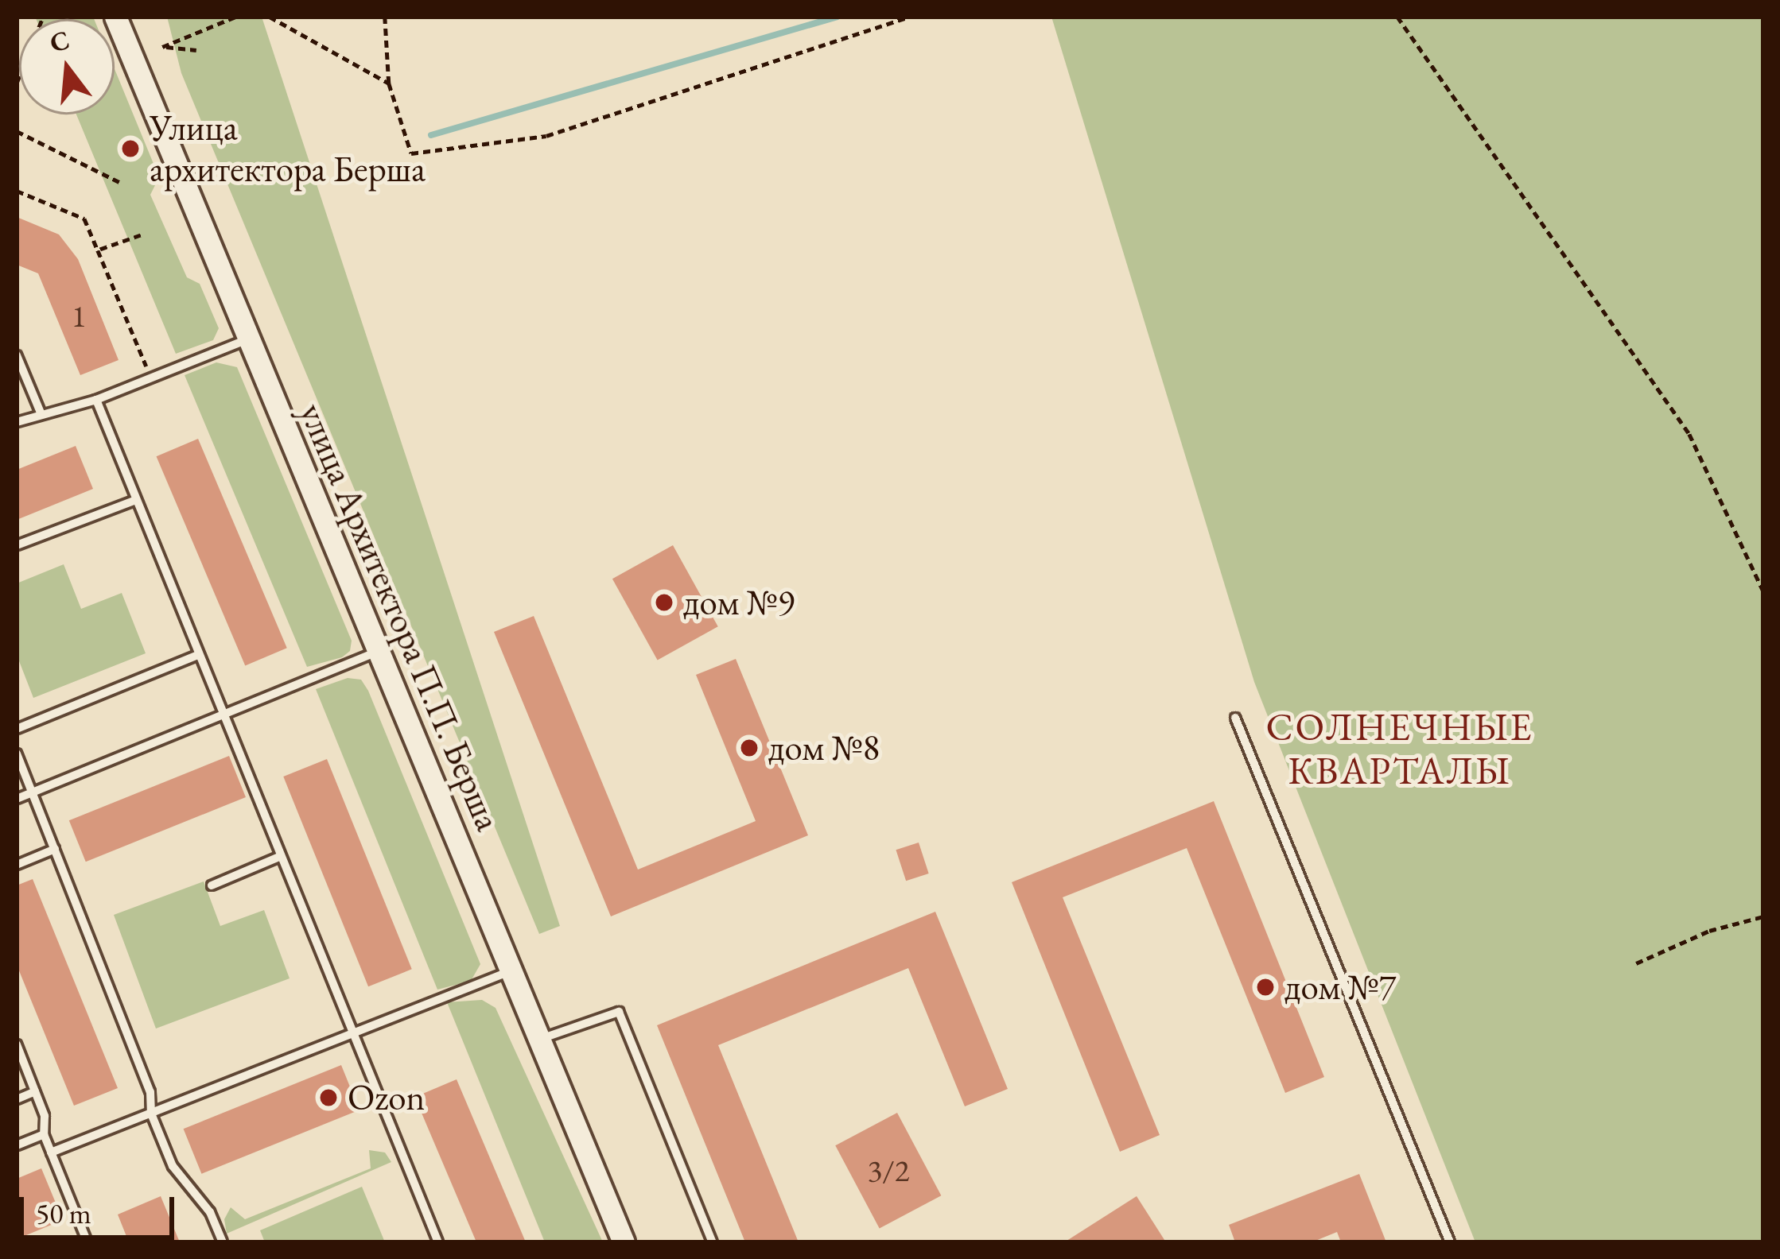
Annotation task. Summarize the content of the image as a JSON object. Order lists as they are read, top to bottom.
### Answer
{
  "streets": {
    "street": ["улица Архитектора П.П. Берша"]
  },
  "districts": ["СОЛНЕЧНЫЕ КВАРТАЛЫ"],
  "places": [
    "Улица архитектора Берша",
    "дом №9",
    "дом №8",
    "дом №7",
    "Ozon"
  ],
  "house_numbers": ["1", "3/2"],
  "scale_bar": "50 m",
  "north": "top"
}
